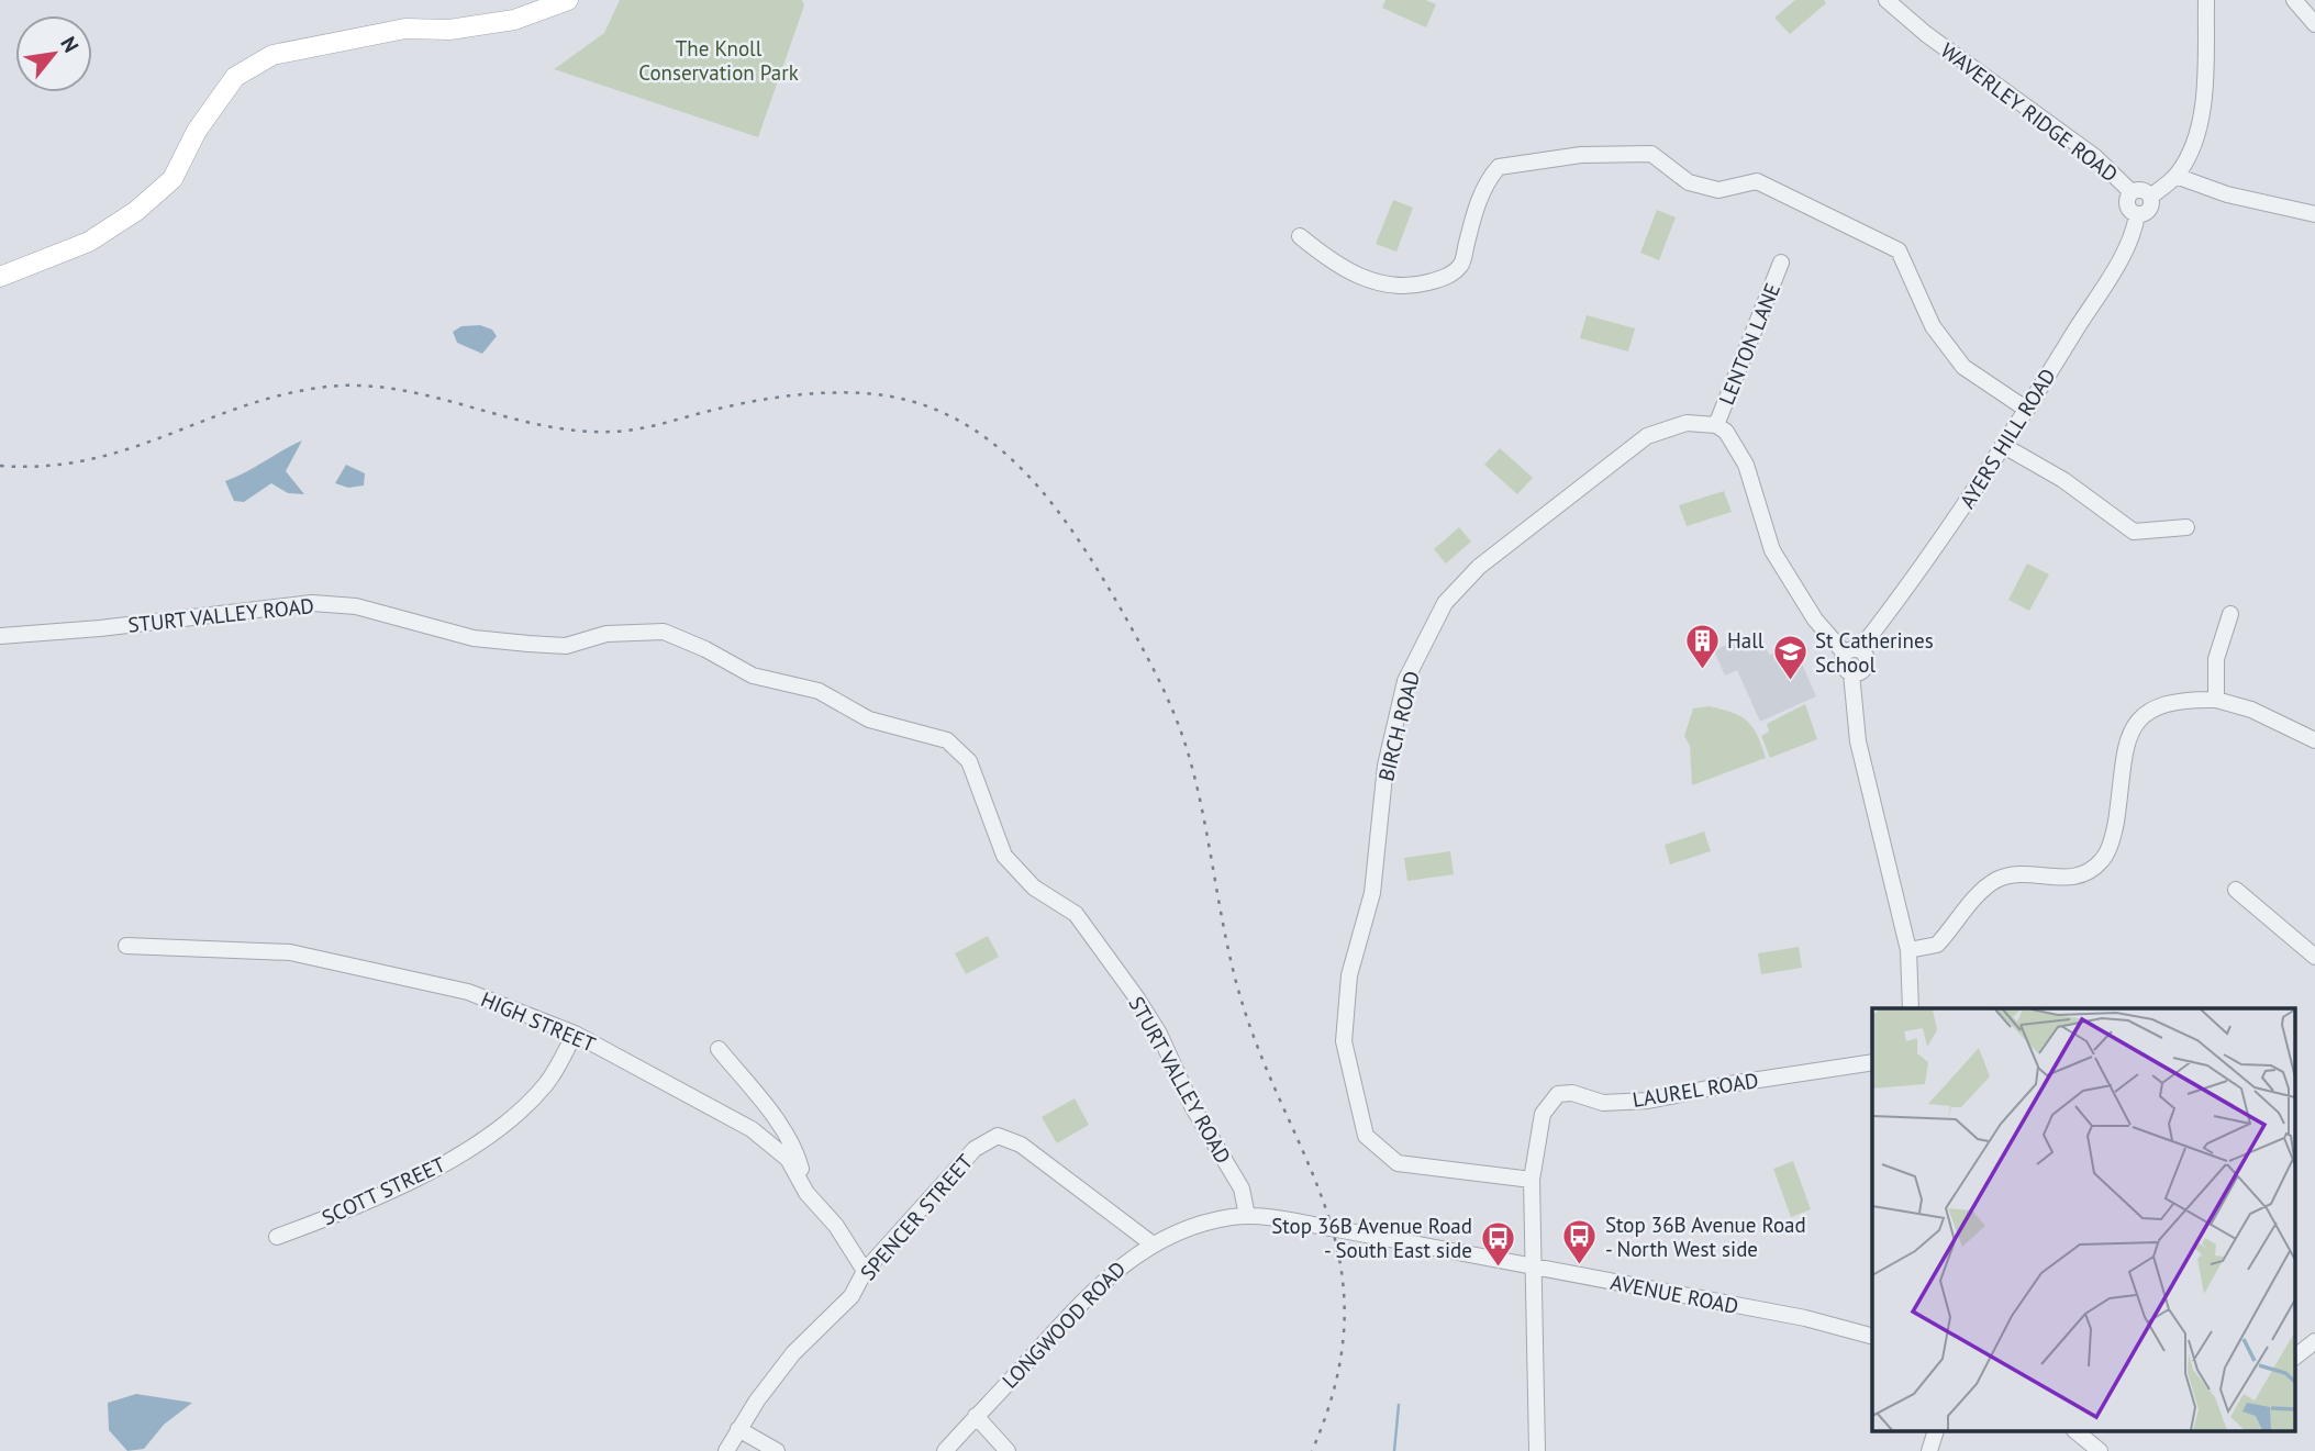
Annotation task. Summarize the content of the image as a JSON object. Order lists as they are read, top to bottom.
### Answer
{
  "streets": {
    "street": [
      "WAVERLEY RIDGE ROAD",
      "LENTON LANE",
      "AYERS HILL ROAD",
      "STURT VALLEY ROAD",
      "BIRCH ROAD",
      "HIGH STREET",
      "LAUREL ROAD",
      "SCOTT STREET",
      "SPENCER STREET",
      "AVENUE ROAD",
      "LONGWOOD ROAD"
    ]
  },
  "crossings": [
    ["WAVERLEY RIDGE ROAD", "AYERS HILL ROAD"],
    ["LENTON LANE", "BIRCH ROAD"],
    ["STURT VALLEY ROAD", "AVENUE ROAD"],
    ["BIRCH ROAD", "LAUREL ROAD"],
    ["HIGH STREET", "SCOTT STREET"],
    ["HIGH STREET", "SPENCER STREET"],
    ["LAUREL ROAD", "AVENUE ROAD"],
    ["SPENCER STREET", "LONGWOOD ROAD"],
    ["AVENUE ROAD", "LONGWOOD ROAD"]
  ],
  "parks": ["The Knoll Conservation Park"],
  "places": {
    "building": ["Hall"],
    "school or university": ["St Catherines School"],
    "bus stop": ["Stop 36B Avenue Road - North West side", "Stop 36B Avenue Road - South East side"]
  },
  "north": "top right"
}
